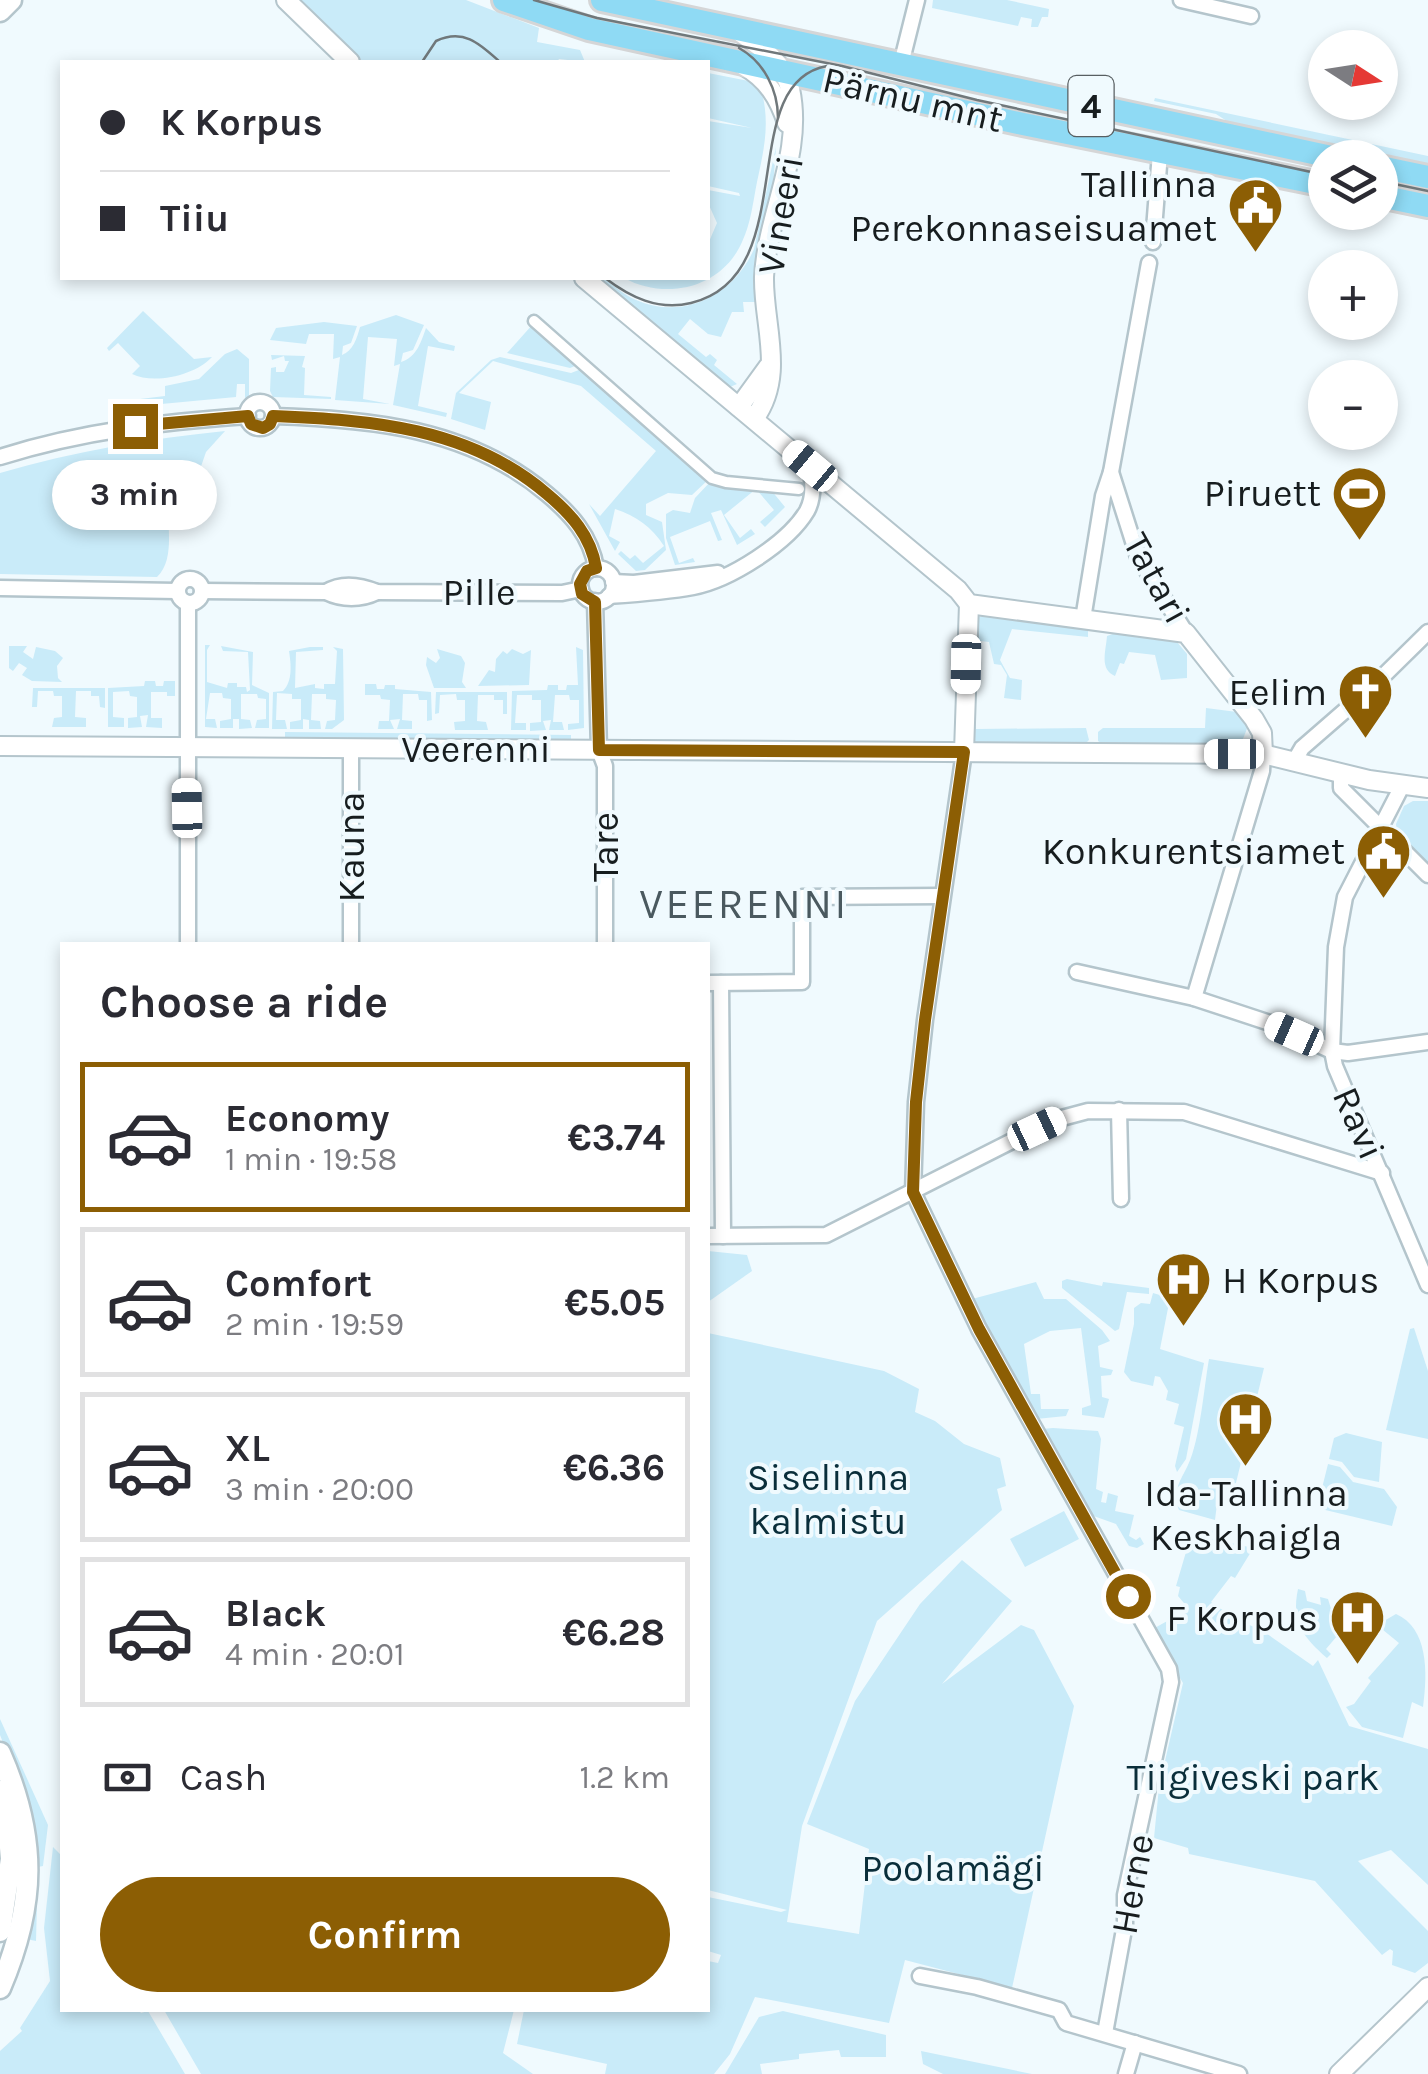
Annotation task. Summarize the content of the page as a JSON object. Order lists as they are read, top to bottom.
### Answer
{
  "streets": {
    "main road": ["Pärnu mnt", "4"],
    "street": [
      "Vineeri",
      "Tatari",
      "Pille",
      "Veerenni",
      "Kauna",
      "Tare",
      "Ravi",
      "Herne"
    ]
  },
  "crossings": [
    ["Pärnu mnt", "Vineeri"],
    ["Tatari", "Veerenni"],
    ["Pille", "Tare"],
    ["Veerenni", "Kauna"],
    ["Veerenni", "Tare"],
    ["Veerenni", "Ravi"],
    ["Veerenni", "Herne"]
  ],
  "districts": ["VEERENNI"],
  "parks": ["Siselinna kalmistu", "Tiigiveski park", "Poolamägi"],
  "places": {
    "public building": ["Tallinna Perekonnaseisuamet", "Konkurentsiamet"],
    "sports": ["Piruett"],
    "church": ["Eelim"],
    "hospital": ["H Korpus", "Ida-Tallinna Keskhaigla", "F Korpus"]
  },
  "north": "right",
  "page": {
    "map_buttons": ["+", "−"],
    "banner": ["K Korpus", "Tiiu"],
    "bubble": "3 min",
    "heading": "Choose a ride",
    "list": [
      {
        "name": "Economy",
        "note": "1 min · 19:58",
        "value": "€3.74"
      },
      {
        "name": "Comfort",
        "note": "2 min · 19:59",
        "value": "€5.05"
      },
      {
        "name": "XL",
        "note": "3 min · 20:00",
        "value": "€6.36"
      },
      {
        "name": "Black",
        "note": "4 min · 20:01",
        "value": "€6.28"
      }
    ],
    "pay": ["Cash", "1.2 km"],
    "buttons": "Confirm"
  }
}
